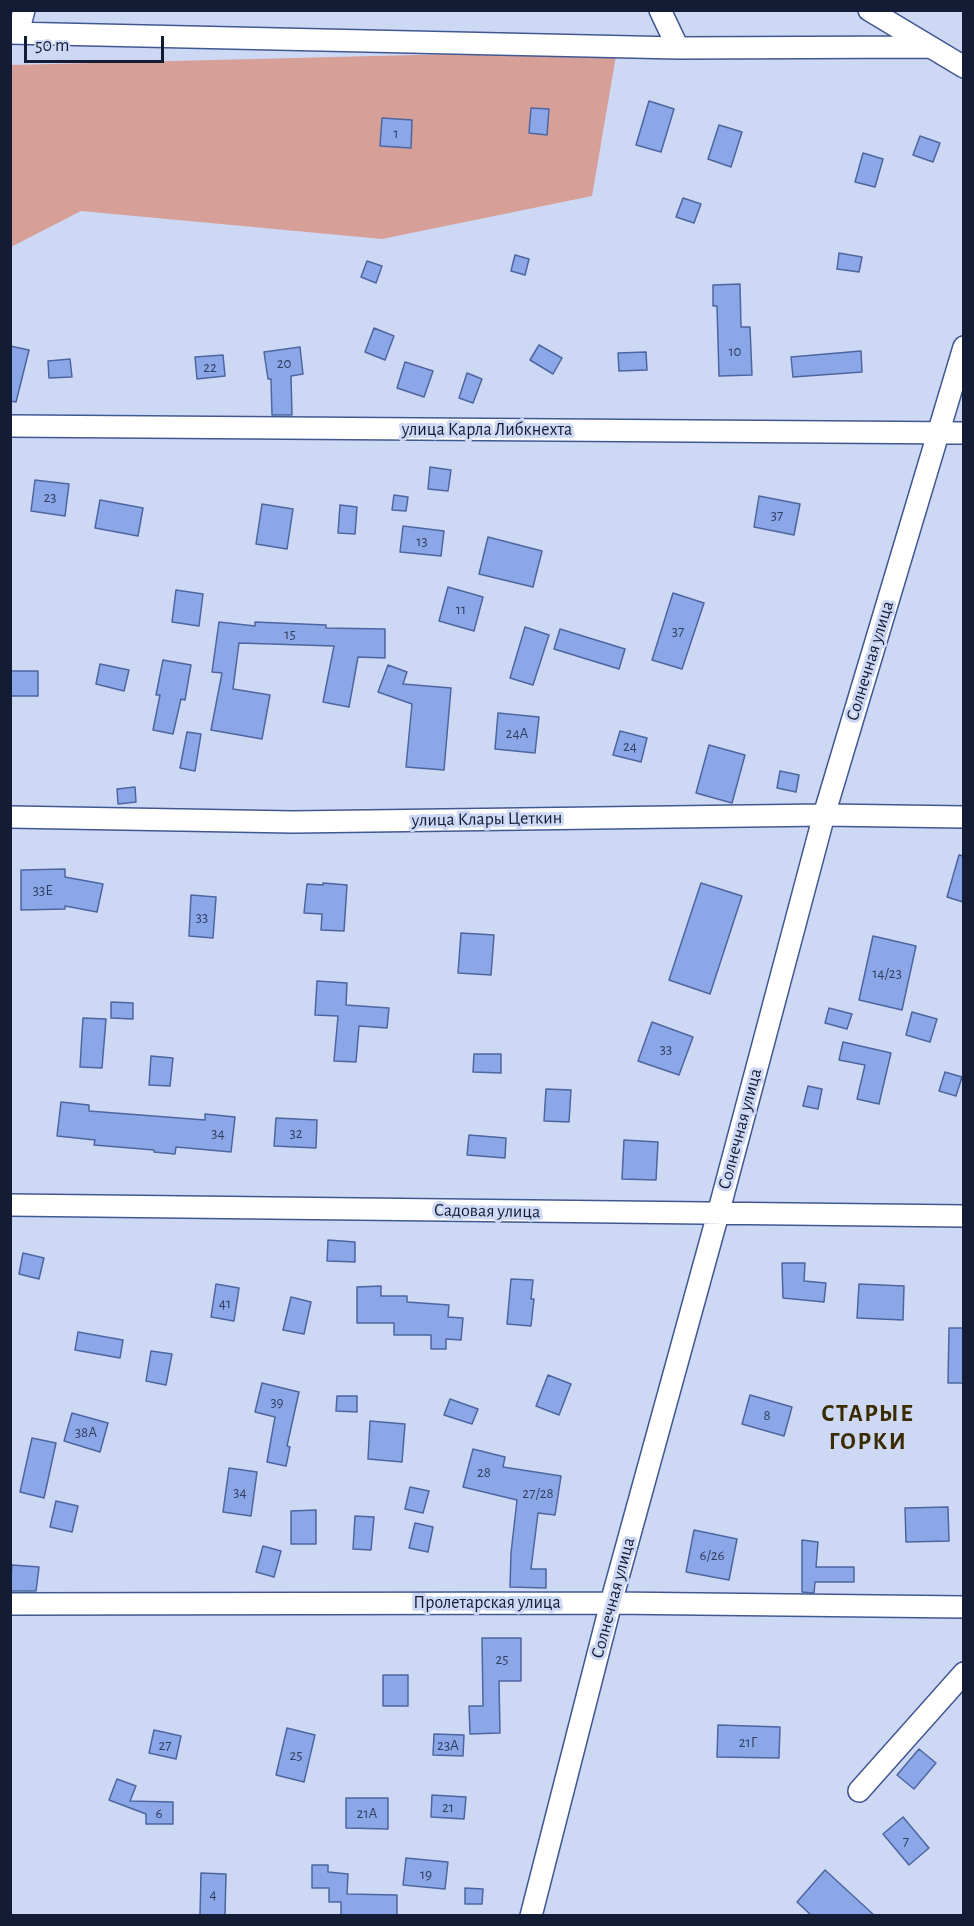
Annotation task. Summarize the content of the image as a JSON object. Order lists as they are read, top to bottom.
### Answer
{
  "streets": {
    "street": [
      "улица Карла Либкнехта",
      "Солнечная улица",
      "улица Клары Цеткин",
      "Садовая улица",
      "Пролетарская улица"
    ]
  },
  "crossings": [
    ["улица Карла Либкнехта", "Солнечная улица"],
    ["Солнечная улица", "улица Клары Цеткин"],
    ["Солнечная улица", "Садовая улица"],
    ["Солнечная улица", "Пролетарская улица"]
  ],
  "districts": ["СТАРЫЕ ГОРКИ"],
  "house_numbers": [
    "1",
    "10",
    "20",
    "22",
    "23",
    "37",
    "13",
    "11",
    "37",
    "15",
    "24А",
    "24",
    "33Е",
    "33",
    "14/23",
    "33",
    "34",
    "32",
    "41",
    "39",
    "8",
    "38А",
    "28",
    "34",
    "27/28",
    "6/26",
    "25",
    "21Г",
    "27",
    "23А",
    "25",
    "21",
    "6",
    "21А",
    "7",
    "19",
    "4"
  ],
  "scale_bar": "50 m"
}
